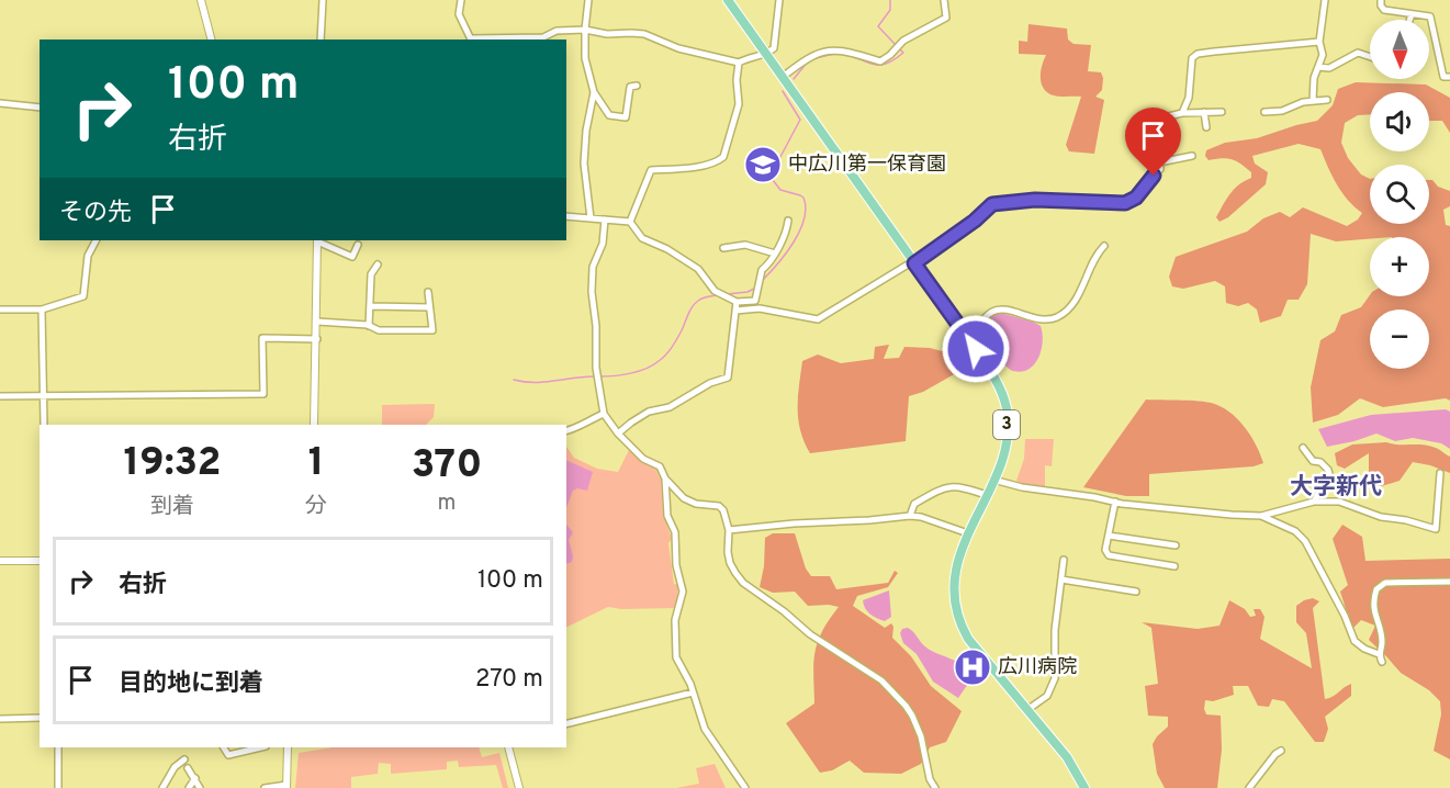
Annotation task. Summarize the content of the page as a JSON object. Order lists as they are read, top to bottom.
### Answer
{
  "streets": {
    "highway": ["3"]
  },
  "districts": ["大字新代"],
  "places": {
    "school or university": ["中広川第一保育園"],
    "hospital": ["広川病院"]
  },
  "north": "bottom",
  "page": {
    "map_buttons": ["+", "−"],
    "turn": ["100 m", "右折"],
    "then": "その先",
    "eta": [
      "19:32",
      "到着",
      "1",
      "分",
      "370",
      "m"
    ],
    "list": [
      {
        "name": "右折",
        "value": "100 m"
      },
      {
        "name": "目的地に到着",
        "value": "270 m"
      }
    ]
  }
}
